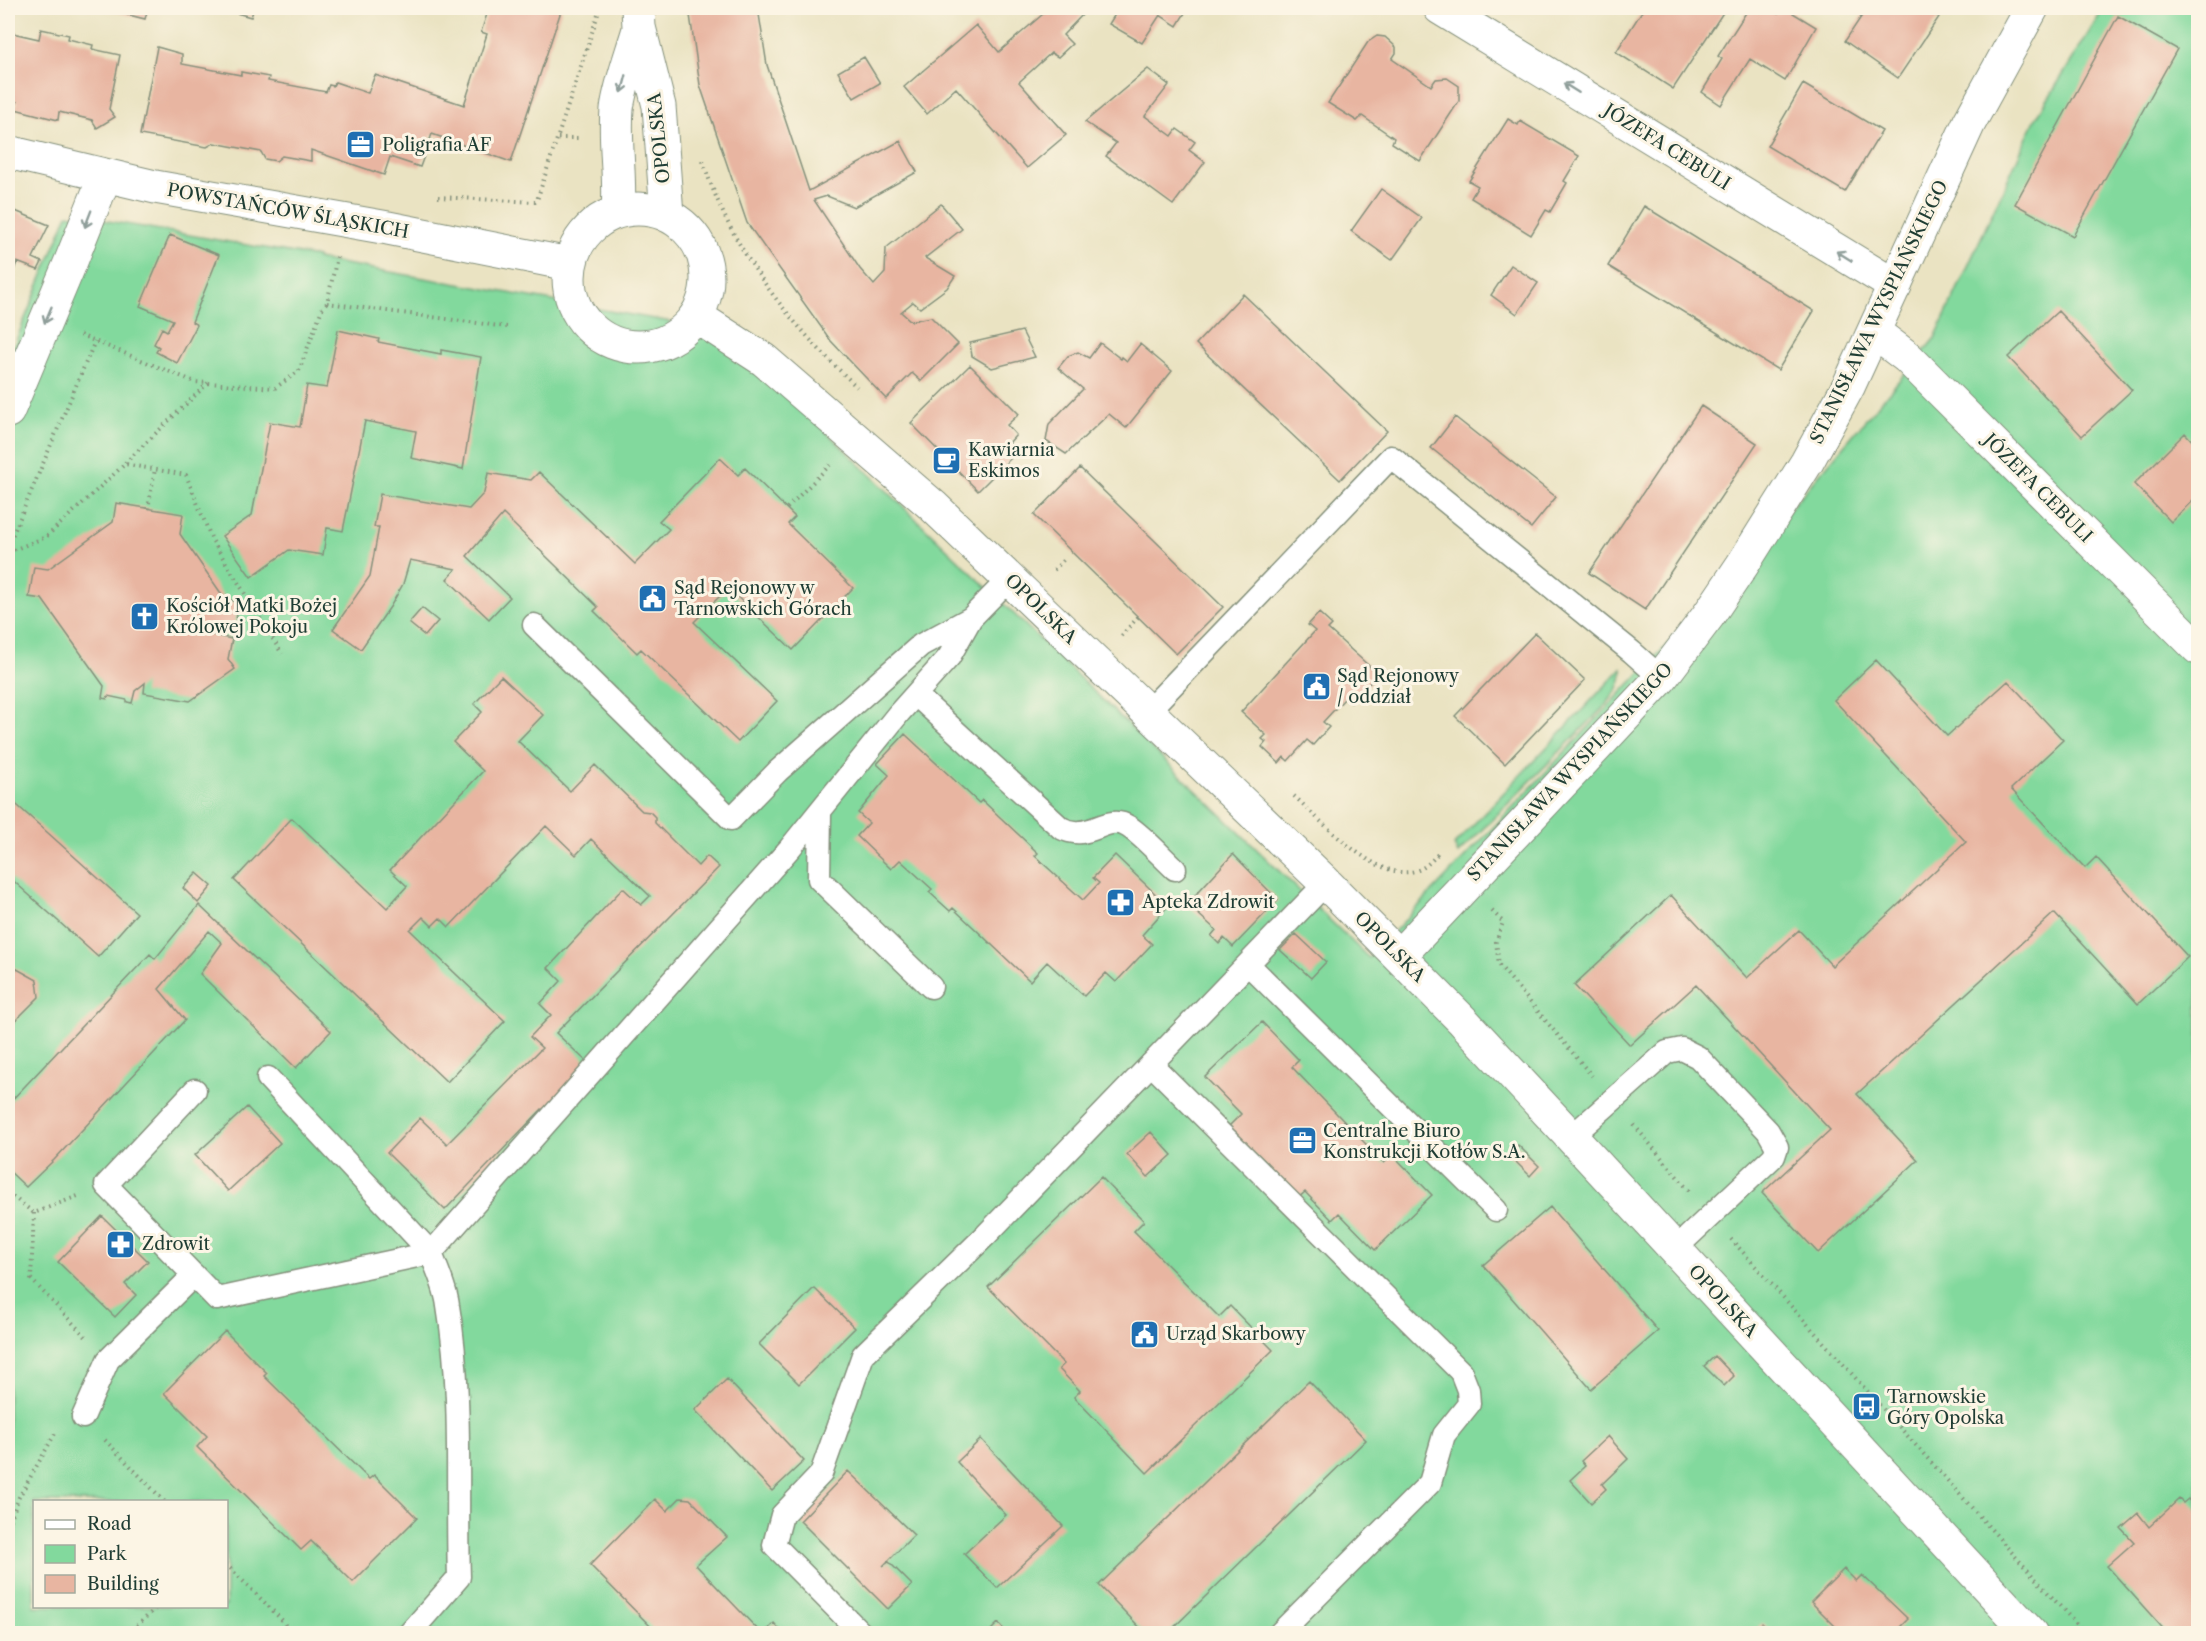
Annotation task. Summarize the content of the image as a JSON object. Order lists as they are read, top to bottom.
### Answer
{
  "streets": {
    "street": [
      "OPOLSKA",
      "JÓZEFA CEBULI",
      "POWSTAŃCÓW ŚLĄSKICH",
      "STANISŁAWA WYSPIAŃSKIEGO"
    ]
  },
  "crossings": [
    ["OPOLSKA", "POWSTAŃCÓW ŚLĄSKICH"],
    ["OPOLSKA", "STANISŁAWA WYSPIAŃSKIEGO"],
    ["JÓZEFA CEBULI", "STANISŁAWA WYSPIAŃSKIEGO"]
  ],
  "one_way": ["JÓZEFA CEBULI"],
  "places": {
    "office": ["Poligrafia AF", "Centralne Biuro Konstrukcji Kotłów S.A."],
    "cafe": ["Kawiarnia Eskimos"],
    "public building": ["Sąd Rejonowy w Tarnowskich Górach", "Sąd Rejonowy / oddział", "Urząd Skarbowy"],
    "church": ["Kościół Matki Bożej Królowej Pokoju"],
    "pharmacy": ["Apteka Zdrowit", "Zdrowit"],
    "bus stop": ["Tarnowskie Góry Opolska"]
  },
  "legend": ["Road", "Park", "Building"]
}
